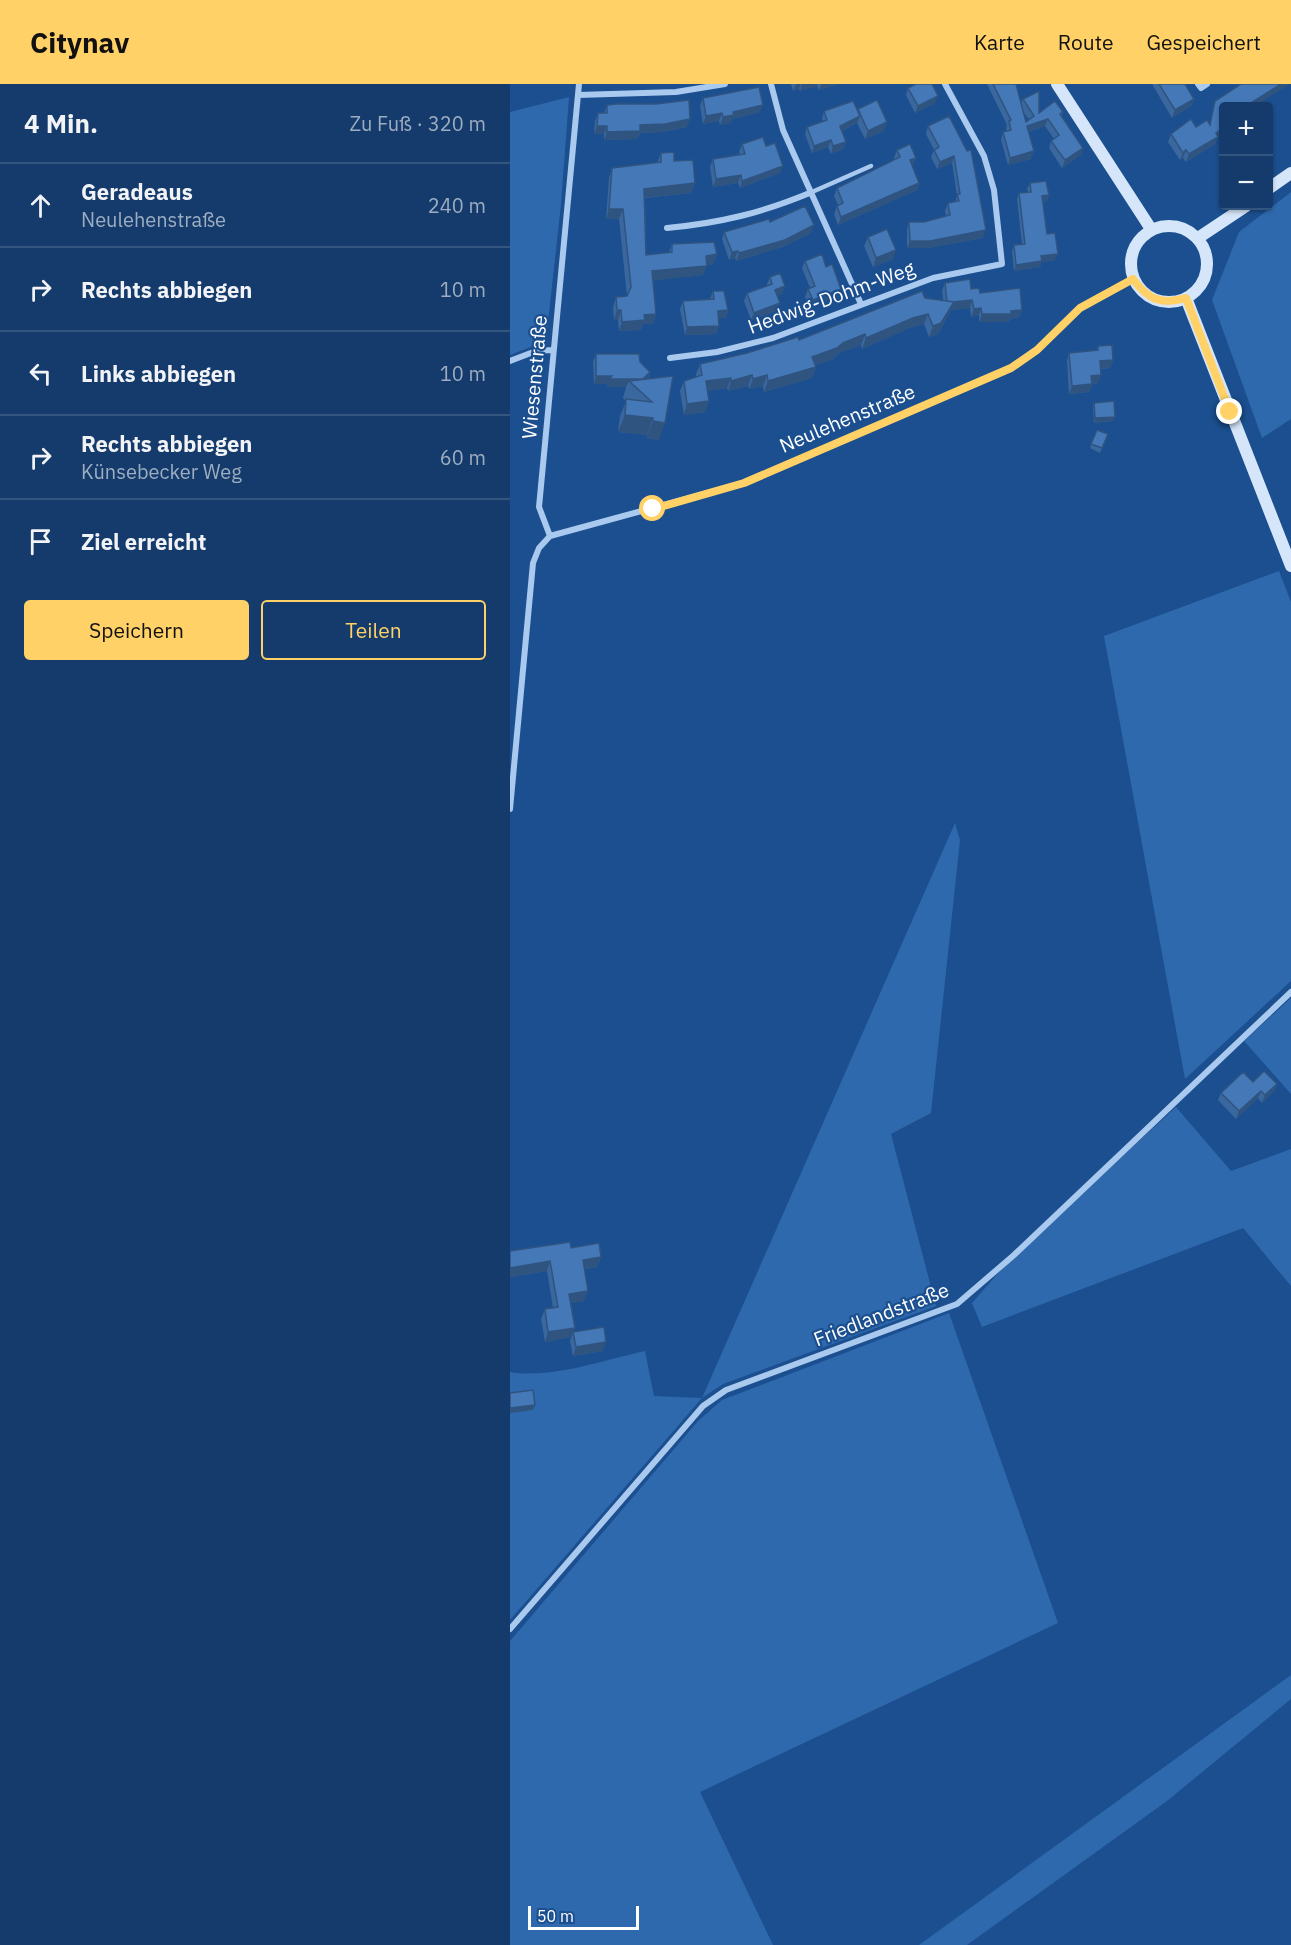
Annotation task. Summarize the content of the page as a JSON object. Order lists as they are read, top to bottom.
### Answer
{
  "streets": {
    "street": [
      "Hedwig-Dohm-Weg",
      "Wiesenstraße",
      "Neulehenstraße",
      "Friedlandstraße"
    ]
  },
  "crossings": [
    ["Wiesenstraße", "Neulehenstraße"]
  ],
  "scale_bar": "50 m",
  "page": {
    "header": "Citynav",
    "nav": ["Karte", "Route", "Gespeichert"],
    "heading": ["4 Min.", "Zu Fuß · 320 m"],
    "map_buttons": ["+", "−"],
    "list": [
      ["Geradeaus", "Neulehenstraße", "240 m"],
      ["Rechts abbiegen", "10 m"],
      ["Links abbiegen", "10 m"],
      ["Rechts abbiegen", "Künsebecker Weg", "60 m"],
      "Ziel erreicht"
    ],
    "buttons": ["Speichern", "Teilen"],
    "scale": "50 m"
  }
}
